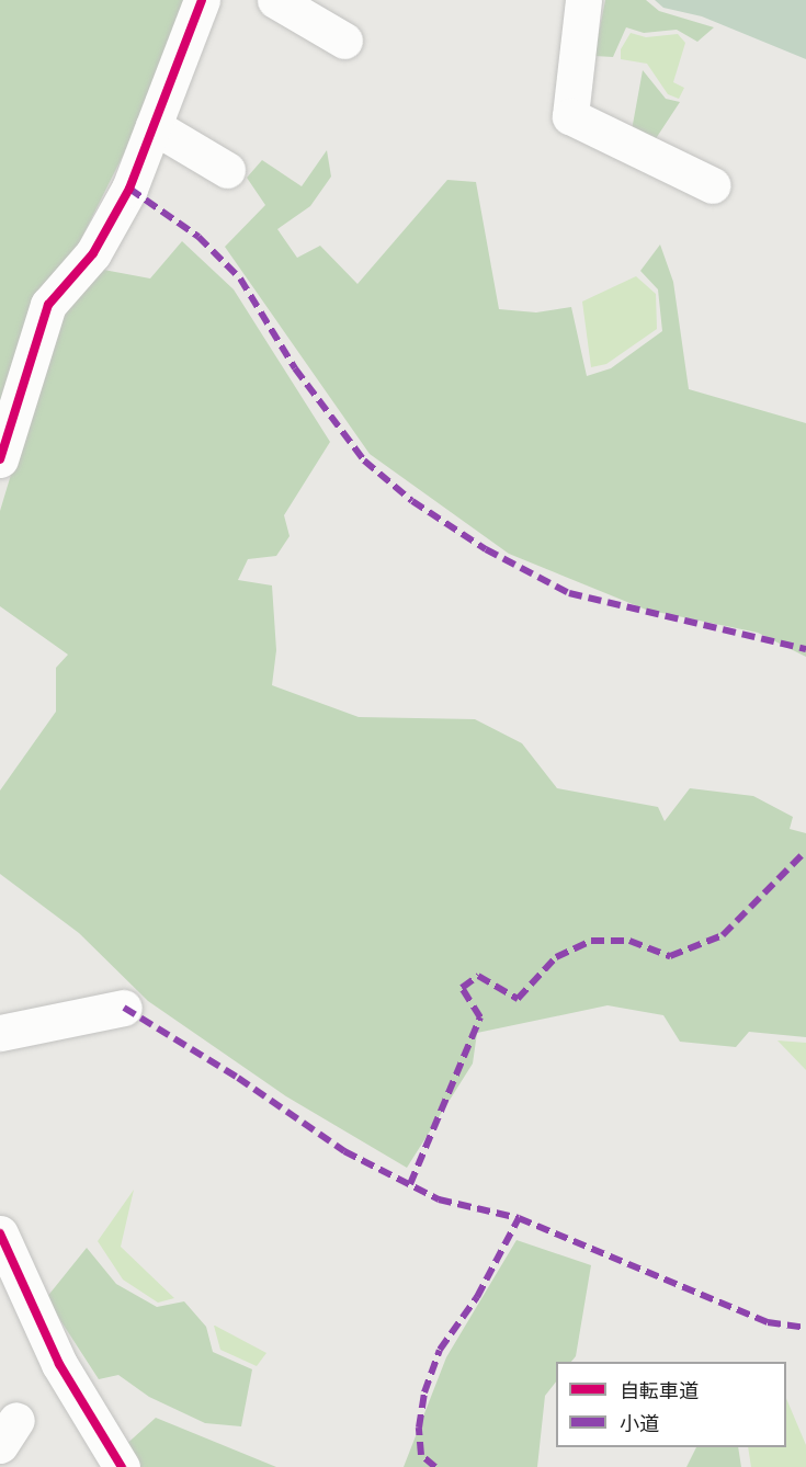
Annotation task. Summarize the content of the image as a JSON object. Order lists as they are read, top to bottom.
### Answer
{
  "legend": ["自転車道", "小道"]
}
